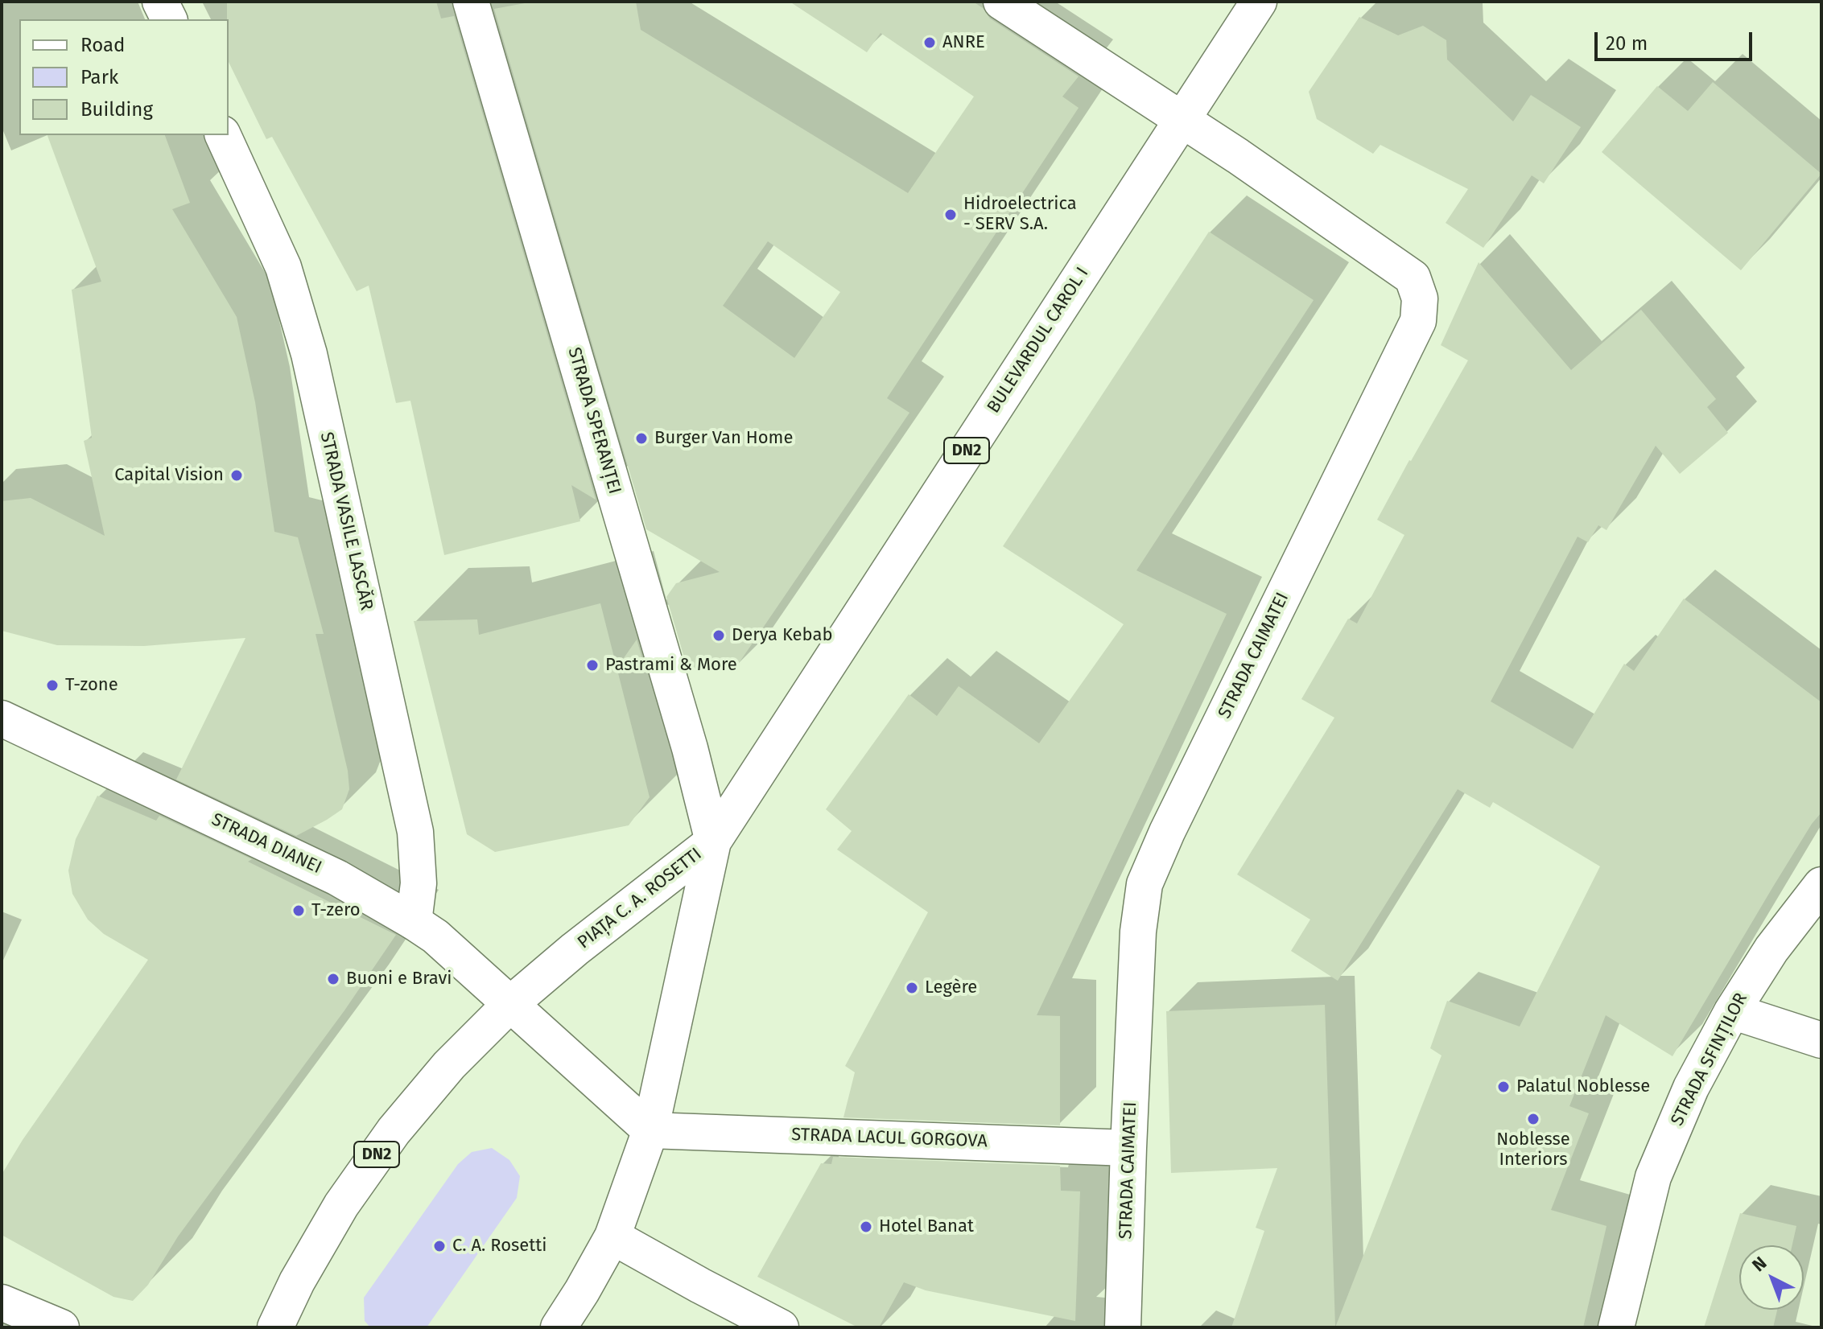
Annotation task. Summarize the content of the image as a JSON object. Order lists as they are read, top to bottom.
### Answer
{
  "streets": {
    "street": [
      "BULEVARDUL CAROL I",
      "STRADA SPERANȚEI",
      "DN2",
      "STRADA VASILE LASCĂR",
      "STRADA CAIMATEI",
      "STRADA DIANEI",
      "PIAȚA C. A. ROSETTI",
      "STRADA SFINȚILOR",
      "STRADA LACUL GORGOVA"
    ]
  },
  "crossings": [
    ["BULEVARDUL CAROL I", "STRADA SPERANȚEI"],
    ["BULEVARDUL CAROL I", "STRADA CAIMATEI"],
    ["BULEVARDUL CAROL I", "PIAȚA C. A. ROSETTI"],
    ["STRADA SPERANȚEI", "PIAȚA C. A. ROSETTI"],
    ["STRADA VASILE LASCĂR", "STRADA DIANEI"],
    ["STRADA CAIMATEI", "STRADA LACUL GORGOVA"],
    ["STRADA DIANEI", "PIAȚA C. A. ROSETTI"],
    ["STRADA DIANEI", "STRADA LACUL GORGOVA"],
    ["PIAȚA C. A. ROSETTI", "STRADA LACUL GORGOVA"]
  ],
  "places": [
    "ANRE",
    "Hidroelectrica - SERV S.A.",
    "Burger Van Home",
    "Capital Vision",
    "Derya Kebab",
    "Pastrami & More",
    "T-zone",
    "T-zero",
    "Buoni e Bravi",
    "Legère",
    "Palatul Noblesse",
    "Noblesse Interiors",
    "Hotel Banat",
    "C. A. Rosetti"
  ],
  "legend": ["Road", "Park", "Building"],
  "scale_bar": "20 m",
  "north": "top left"
}
